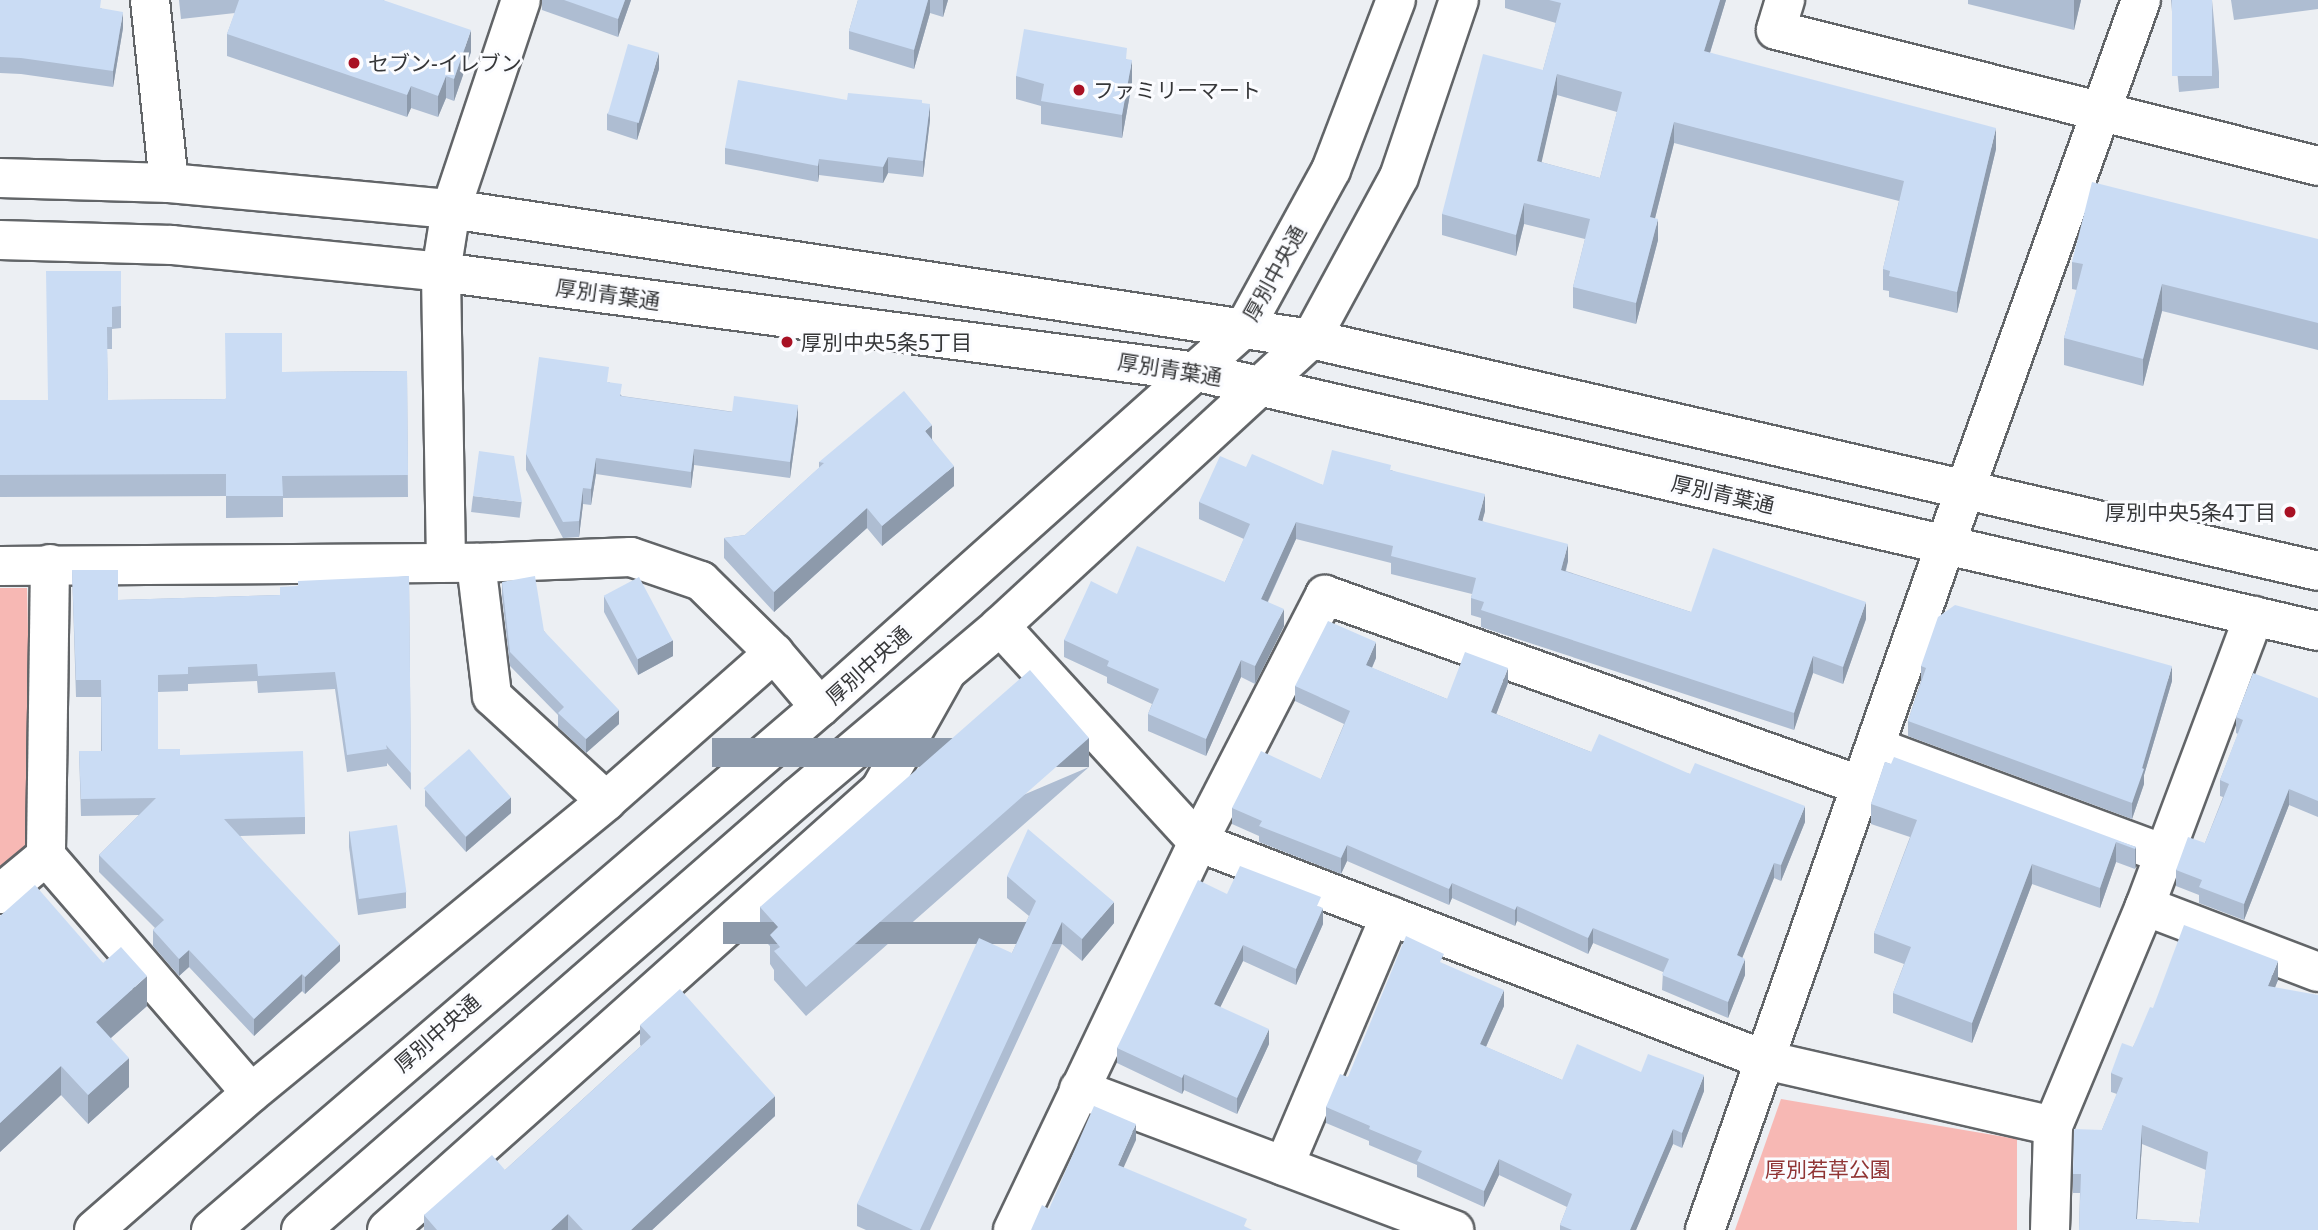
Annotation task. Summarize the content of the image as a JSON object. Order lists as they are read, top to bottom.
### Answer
{
  "streets": {
    "street": ["厚別中央通", "厚別青葉通"]
  },
  "crossings": [
    ["厚別中央通", "厚別青葉通"]
  ],
  "parks": ["厚別若草公園"],
  "places": [
    "セブン-イレブン",
    "ファミリーマート",
    "厚別中央5条5丁目",
    "厚別中央5条4丁目"
  ]
}
